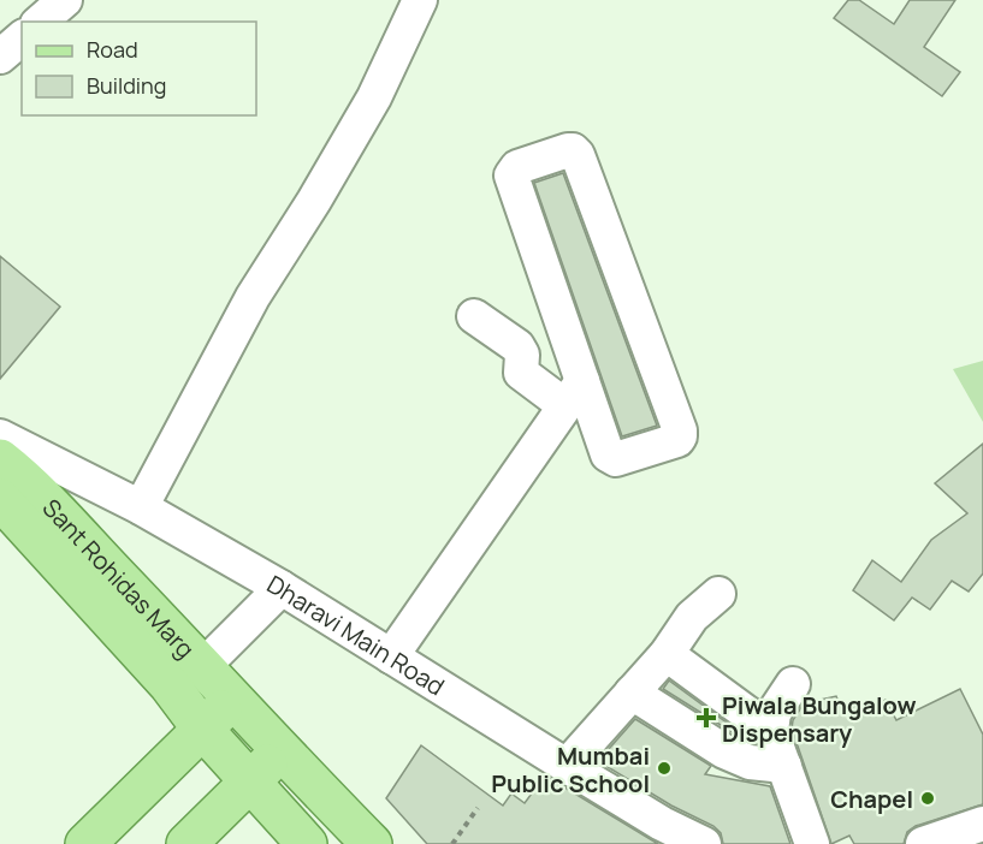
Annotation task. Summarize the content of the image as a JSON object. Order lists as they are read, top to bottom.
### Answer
{
  "streets": {
    "main road": ["Sant Rohidas Marg"],
    "street": ["Dharavi Main Road"]
  },
  "places": {
    "health": ["Piwala Bungalow Dispensary"],
    "other": ["Mumbai Public School", "Chapel"]
  },
  "legend": ["Road", "Building"]
}
